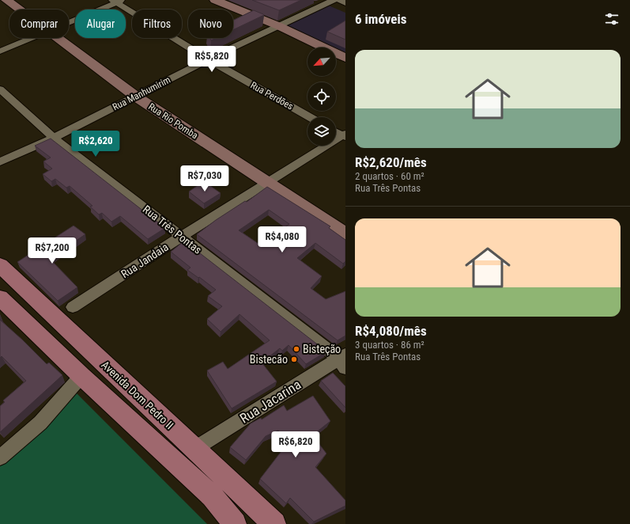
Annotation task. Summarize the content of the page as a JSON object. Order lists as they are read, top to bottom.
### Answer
{
  "streets": {
    "main road": ["Rua Rio Pomba", "Avenida Dom Pedro II"],
    "street": [
      "Rua Manhumirim",
      "Rua Perdões",
      "Rua Três Pontas",
      "Rua Jandaia",
      "Rua Jacarina"
    ]
  },
  "crossings": [
    ["Rua Manhumirim", "Rua Perdões"],
    ["Rua Manhumirim", "Rua Rio Pomba"],
    ["Rua Manhumirim", "Rua Três Pontas"],
    ["Rua Rio Pomba", "Rua Jandaia"],
    ["Rua Três Pontas", "Rua Jandaia"],
    ["Rua Três Pontas", "Rua Jacarina"],
    ["Avenida Dom Pedro II", "Rua Jacarina"]
  ],
  "places": ["Bisteção", "Bistecão"],
  "north": "bottom left",
  "page": {
    "heading": "6 imóveis",
    "chip": [
      "Comprar",
      "Alugar",
      "Filtros",
      "Novo"
    ],
    "list": [
      {
        "name": "R$2,620/mês",
        "note": "2 quartos · 60 m² · Rua Três Pontas"
      },
      {
        "name": "R$4,080/mês",
        "note": "3 quartos · 86 m² · Rua Três Pontas"
      }
    ],
    "price": [
      "R$5,820",
      "R$2,620",
      "R$7,030",
      "R$4,080",
      "R$7,200",
      "R$6,820"
    ]
  }
}
